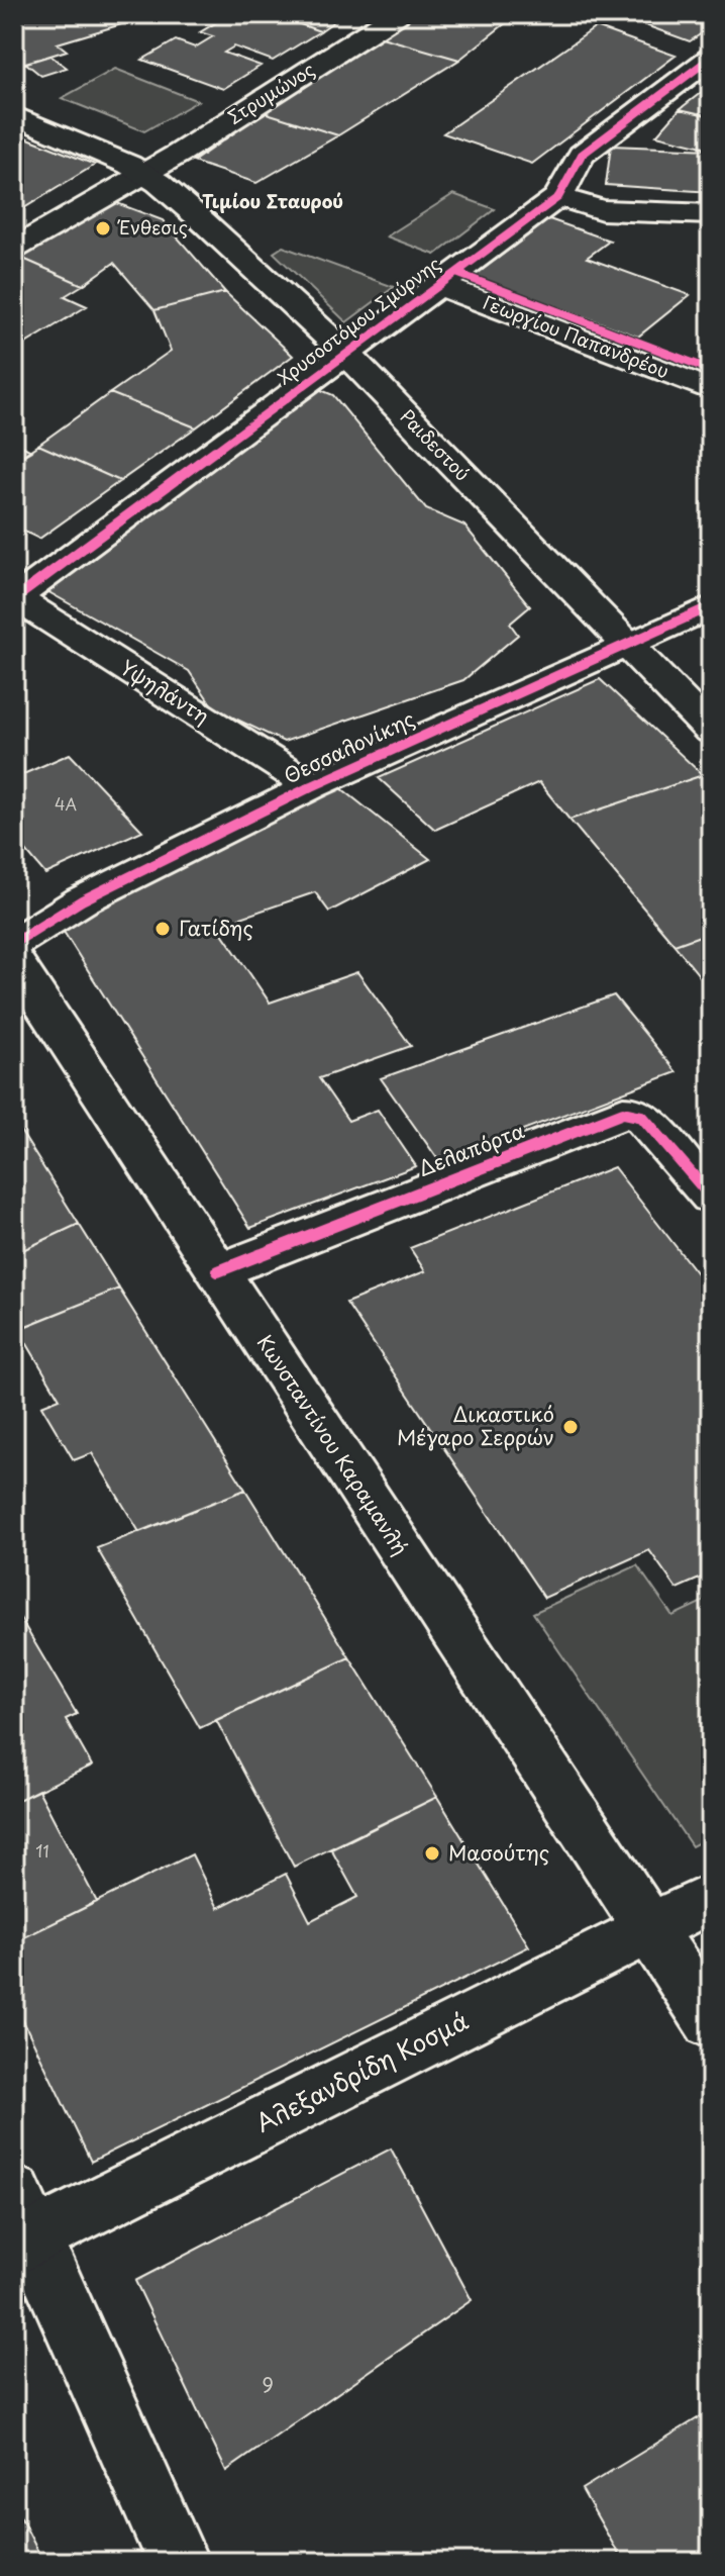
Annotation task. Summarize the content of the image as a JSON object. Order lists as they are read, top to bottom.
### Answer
{
  "streets": {
    "street": [
      "Στρυμώνος",
      "Χρυσοστόμου Σμύρνης",
      "Γεωργίου Παπανδρέου",
      "Ραιδεστού",
      "Υψηλάντη",
      "Θεσσαλονίκης",
      "Δελαπόρτα",
      "Κωνσταντίνου Καραμανλή",
      "Αλεξανδρίδη Κοσμά"
    ]
  },
  "crossings": [
    ["Στρυμώνος", "Ραιδεστού"],
    ["Χρυσοστόμου Σμύρνης", "Γεωργίου Παπανδρέου"],
    ["Χρυσοστόμου Σμύρνης", "Ραιδεστού"],
    ["Χρυσοστόμου Σμύρνης", "Υψηλάντη"],
    ["Ραιδεστού", "Θεσσαλονίκης"],
    ["Υψηλάντη", "Θεσσαλονίκης"],
    ["Δελαπόρτα", "Κωνσταντίνου Καραμανλή"],
    ["Κωνσταντίνου Καραμανλή", "Αλεξανδρίδη Κοσμά"]
  ],
  "districts": ["Τιμίου Σταυρού"],
  "places": [
    "Ένθεσις",
    "Γατίδης",
    "Δικαστικό Μέγαρο Σερρών",
    "Μασούτης"
  ],
  "house_numbers": ["4A", "11", "9"]
}
